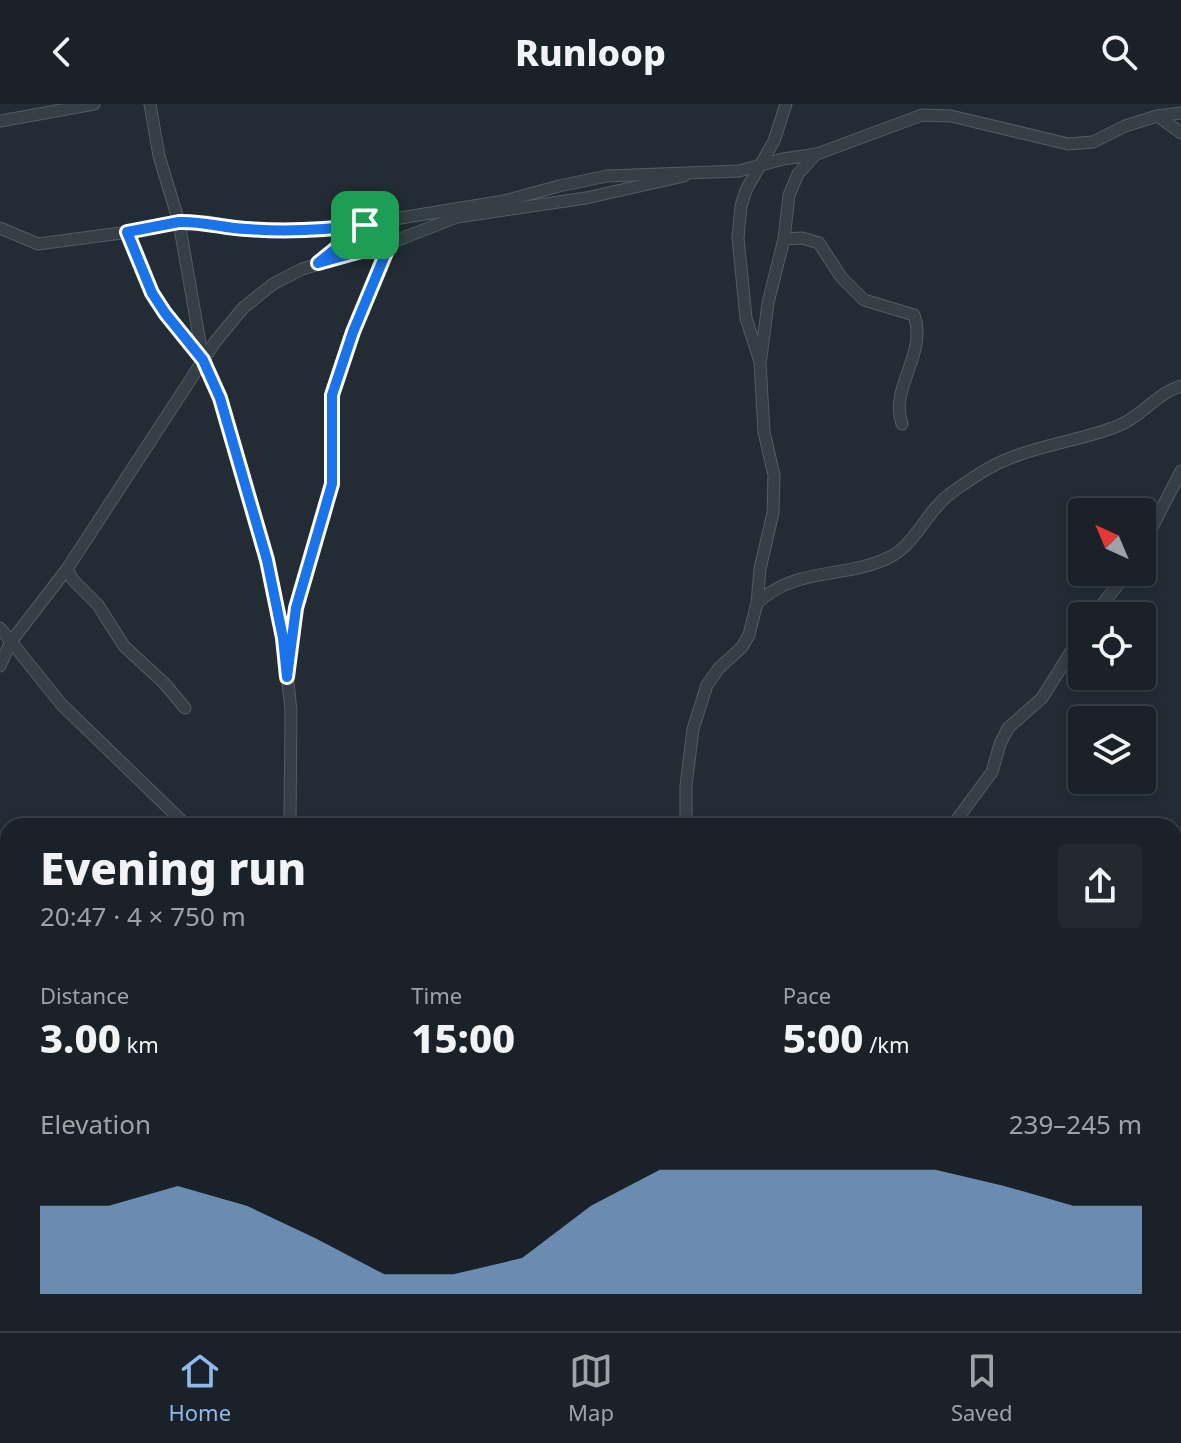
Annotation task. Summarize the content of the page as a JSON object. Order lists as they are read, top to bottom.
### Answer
{
  "north": "top left",
  "page": {
    "header": "Runloop",
    "heading": ["Evening run", "20:47 · 4 × 750 m"],
    "stats": [
      ["Distance", "3.00 km"],
      ["Time", "15:00"],
      ["Pace", "5:00 /km"]
    ],
    "chart": ["Elevation", "239–245 m"],
    "tabs": ["Home", "Map", "Saved"]
  }
}
